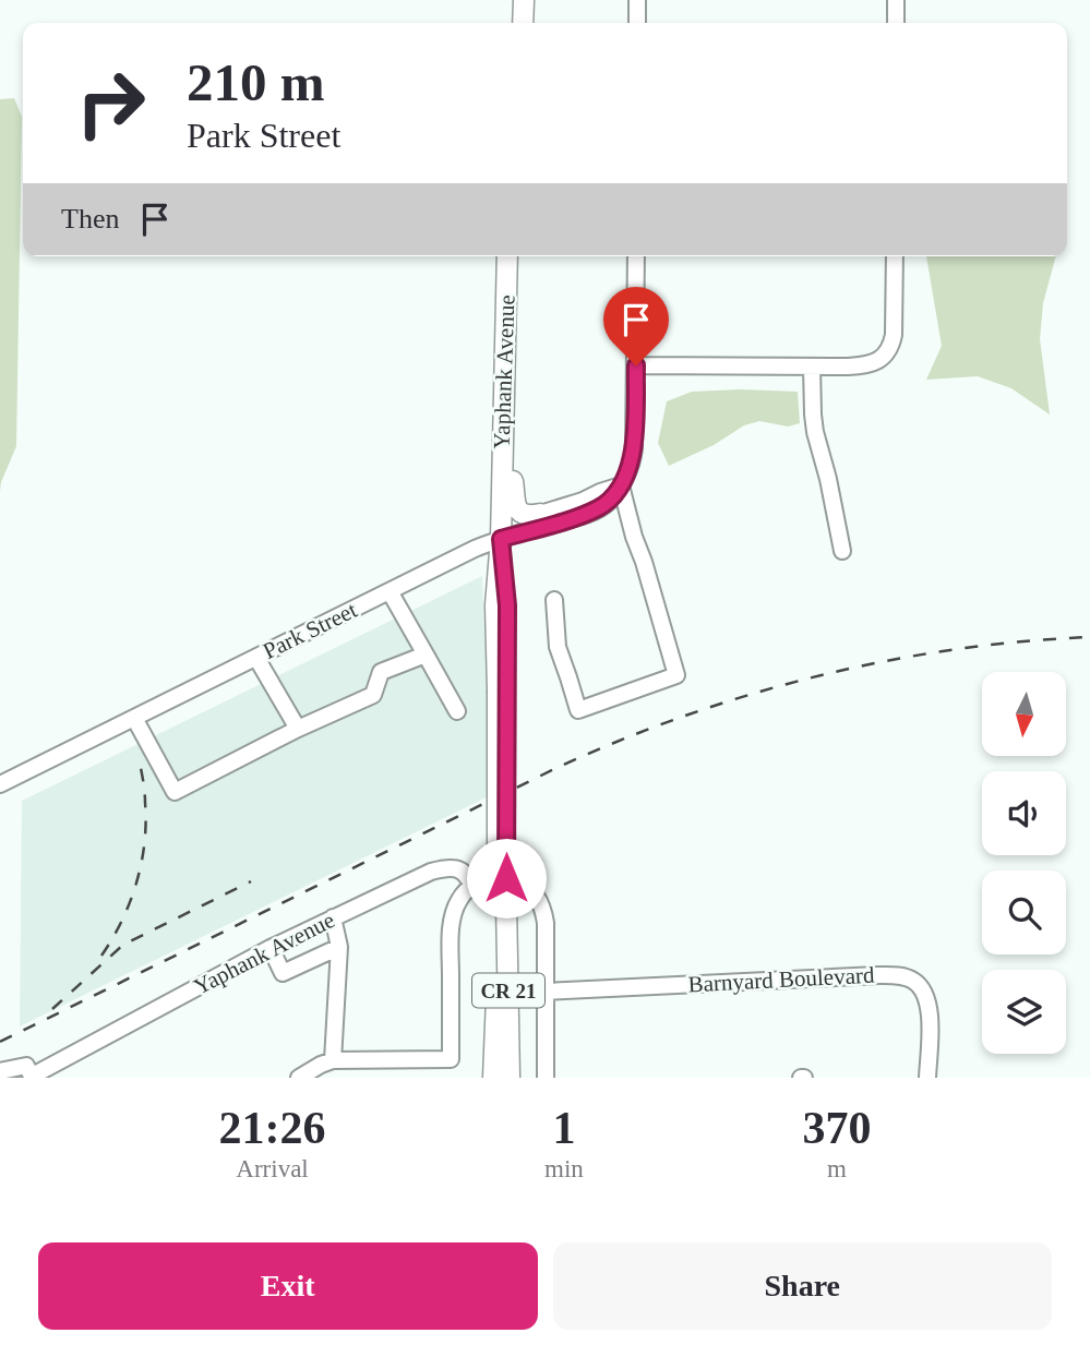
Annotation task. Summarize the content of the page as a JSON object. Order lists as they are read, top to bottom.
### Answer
{
  "streets": {
    "main road": ["Yaphank Avenue", "CR 21"],
    "street": ["Park Street", "Barnyard Boulevard"]
  },
  "crossings": [
    ["Yaphank Avenue", "Park Street"]
  ],
  "north": "bottom",
  "page": {
    "turn": ["210 m", "Park Street"],
    "then": "Then",
    "eta": [
      "21:26",
      "Arrival",
      "1",
      "min",
      "370",
      "m"
    ],
    "buttons": ["Exit", "Share"]
  }
}
